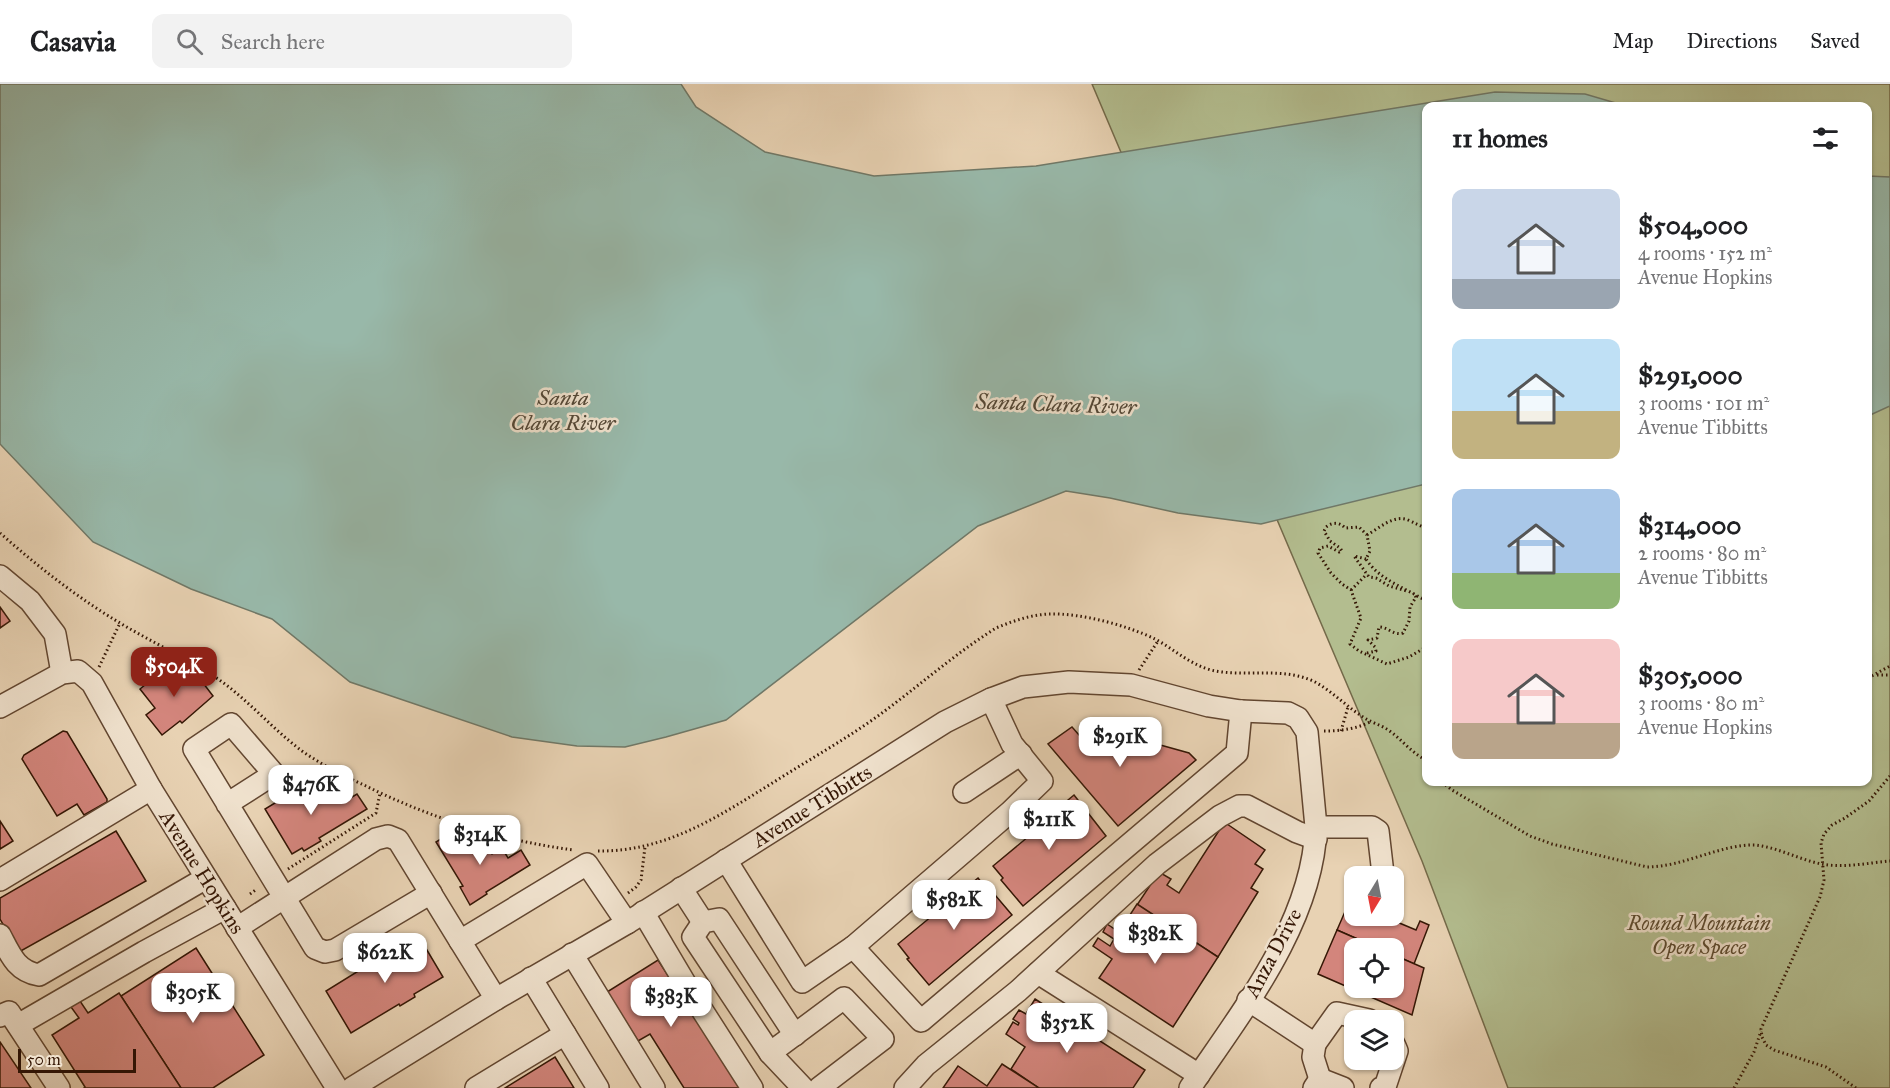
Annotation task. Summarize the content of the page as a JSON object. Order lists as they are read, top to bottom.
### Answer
{
  "streets": {
    "street": ["Avenue Tibbitts", "Avenue Hopkins", "Anza Drive"]
  },
  "crossings": [
    ["Avenue Tibbitts", "Anza Drive"]
  ],
  "water": ["Santa Clara River"],
  "parks": ["Round Mountain Open Space"],
  "scale_bar": "50 m",
  "north": "bottom",
  "page": {
    "header": "Casavia",
    "search": "Search here",
    "nav": ["Map", "Directions", "Saved"],
    "heading": "11 homes",
    "list": [
      {
        "name": "$504,000",
        "note": "4 rooms · 152 m² · Avenue Hopkins"
      },
      {
        "name": "$291,000",
        "note": "3 rooms · 101 m² · Avenue Tibbitts"
      },
      {
        "name": "$314,000",
        "note": "2 rooms · 80 m² · Avenue Tibbitts"
      },
      {
        "name": "$305,000",
        "note": "3 rooms · 80 m² · Avenue Hopkins"
      }
    ],
    "price": [
      "$504K",
      "$291K",
      "$476K",
      "$211K",
      "$314K",
      "$582K",
      "$382K",
      "$622K",
      "$305K",
      "$383K",
      "$352K"
    ],
    "scale": "50 m"
  }
}
